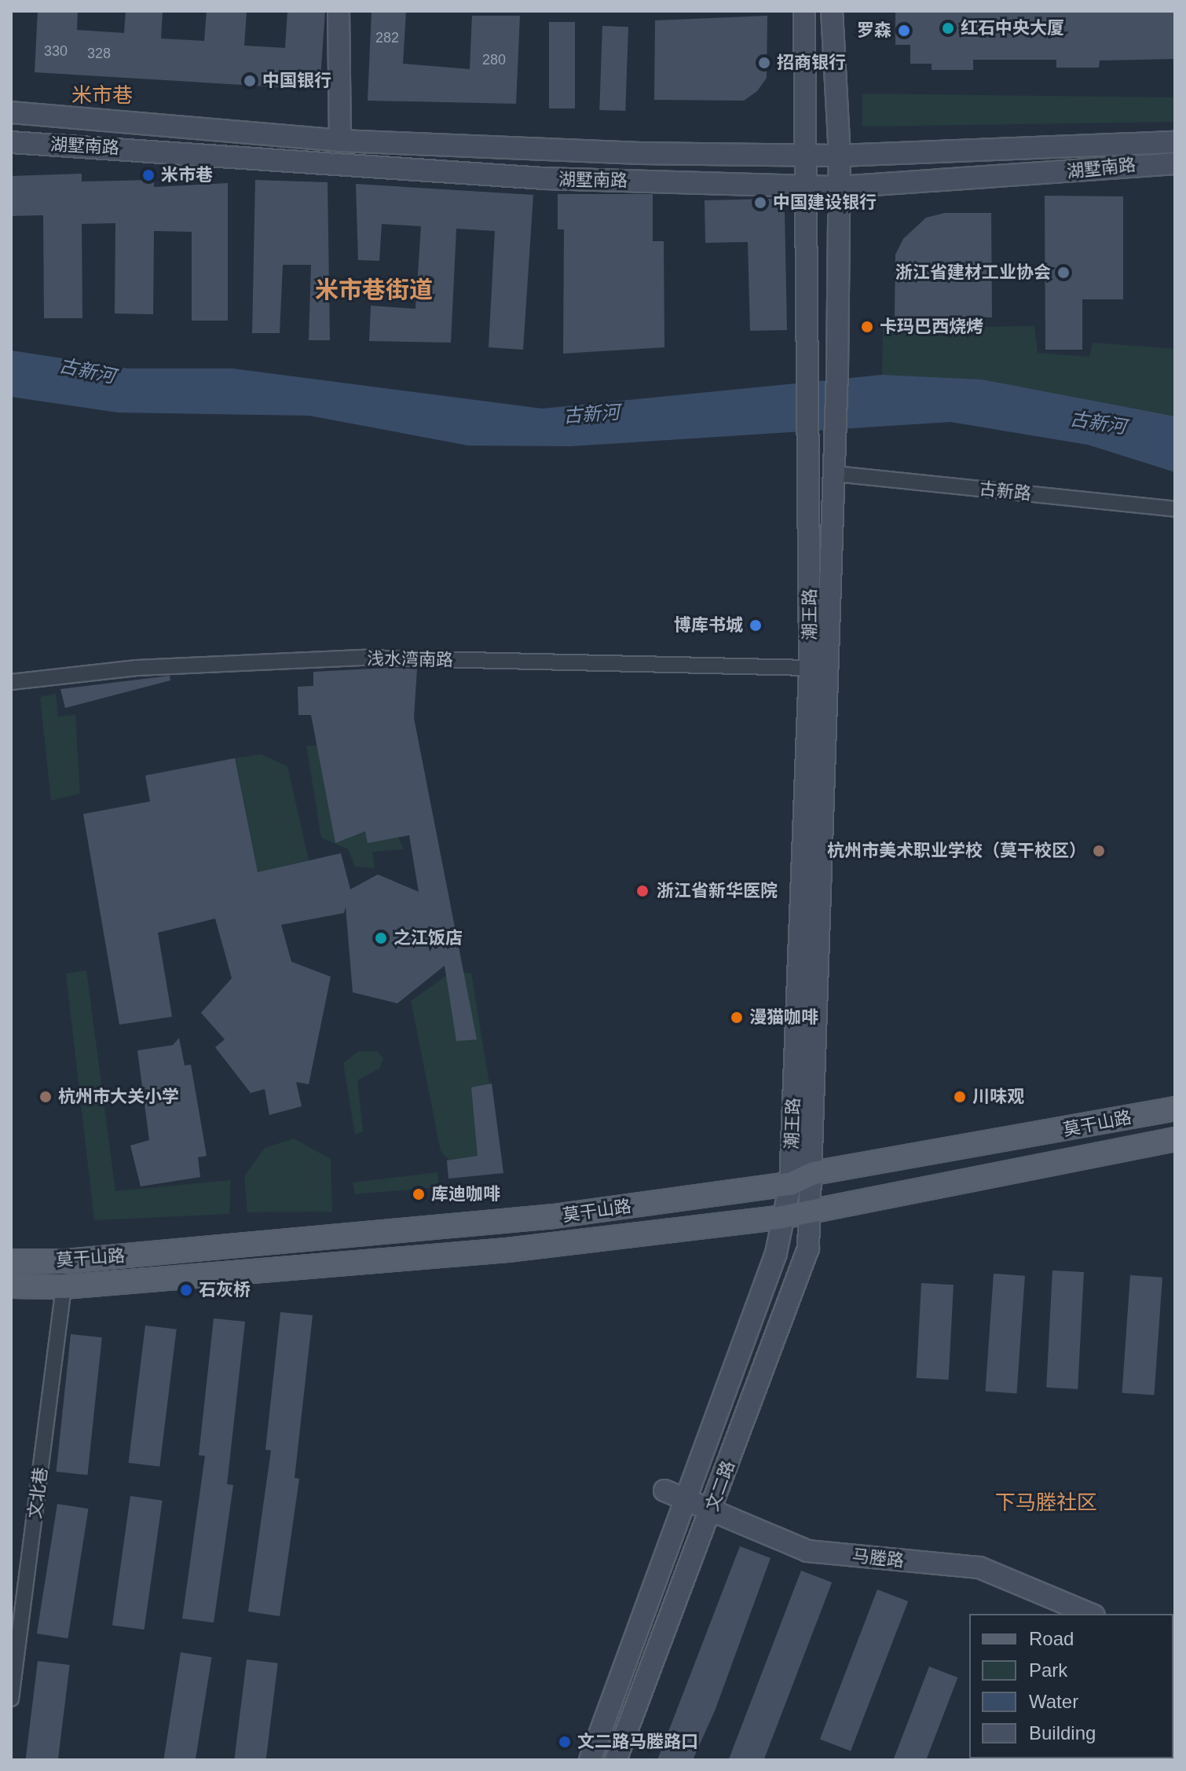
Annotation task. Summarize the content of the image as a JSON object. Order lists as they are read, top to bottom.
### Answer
{
  "streets": {
    "main road": [
      "湖墅南路",
      "潮王路",
      "莫干山路",
      "文二路",
      "马塍路"
    ],
    "street": ["古新路", "浅水湾南路", "文北巷"]
  },
  "crossings": [
    ["湖墅南路", "潮王路"],
    ["古新路", "潮王路"],
    ["潮王路", "浅水湾南路"],
    ["潮王路", "莫干山路"],
    ["潮王路", "文二路"],
    ["莫干山路", "文二路"],
    ["莫干山路", "文北巷"],
    ["文二路", "马塍路"]
  ],
  "districts": ["米市巷", "米市巷街道", "下马塍社区"],
  "water": ["古新河"],
  "places": [
    "红石中央大厦",
    "罗森",
    "招商银行",
    "中国银行",
    "米市巷",
    "中国建设银行",
    "浙江省建材工业协会",
    "卡玛巴西烧烤",
    "博库书城",
    "杭州市美术职业学校（莫干校区）",
    "浙江省新华医院",
    "之江饭店",
    "漫猫咖啡",
    "杭州市大关小学",
    "川味观",
    "库迪咖啡",
    "石灰桥",
    "文二路马塍路口"
  ],
  "house_numbers": [
    "282",
    "330",
    "328",
    "280"
  ],
  "legend": [
    "Road",
    "Park",
    "Water",
    "Building"
  ]
}
